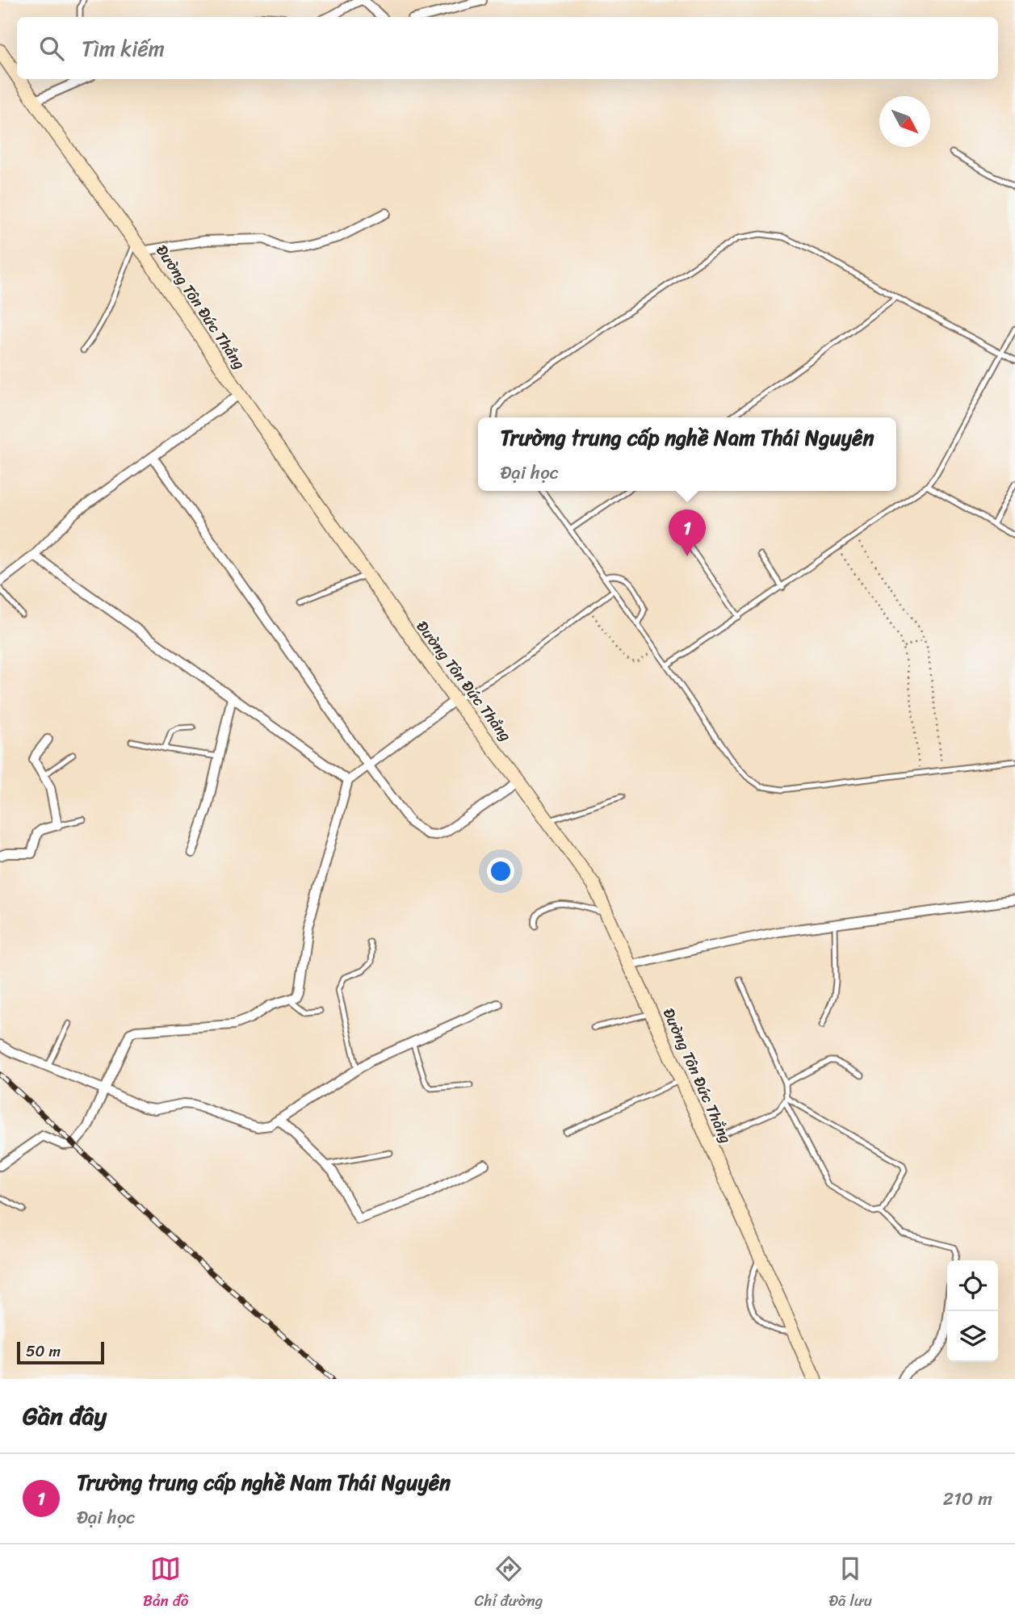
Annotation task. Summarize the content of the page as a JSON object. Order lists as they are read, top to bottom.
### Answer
{
  "streets": {
    "main road": ["Đường Tôn Đức Thắng"]
  },
  "scale_bar": "50 m",
  "north": "bottom right",
  "page": {
    "search": "Tìm kiếm",
    "popup": ["Trường trung cấp nghề Nam Thái Nguyên", "Đại học"],
    "pins": "1",
    "scale": "50 m",
    "heading": "Gần đây",
    "list": [
      {
        "mark": "1",
        "name": "Trường trung cấp nghề Nam Thái Nguyên",
        "note": "Đại học",
        "value": "210 m"
      }
    ],
    "nav": ["Bản đồ", "Chỉ đường", "Đã lưu"]
  }
}
